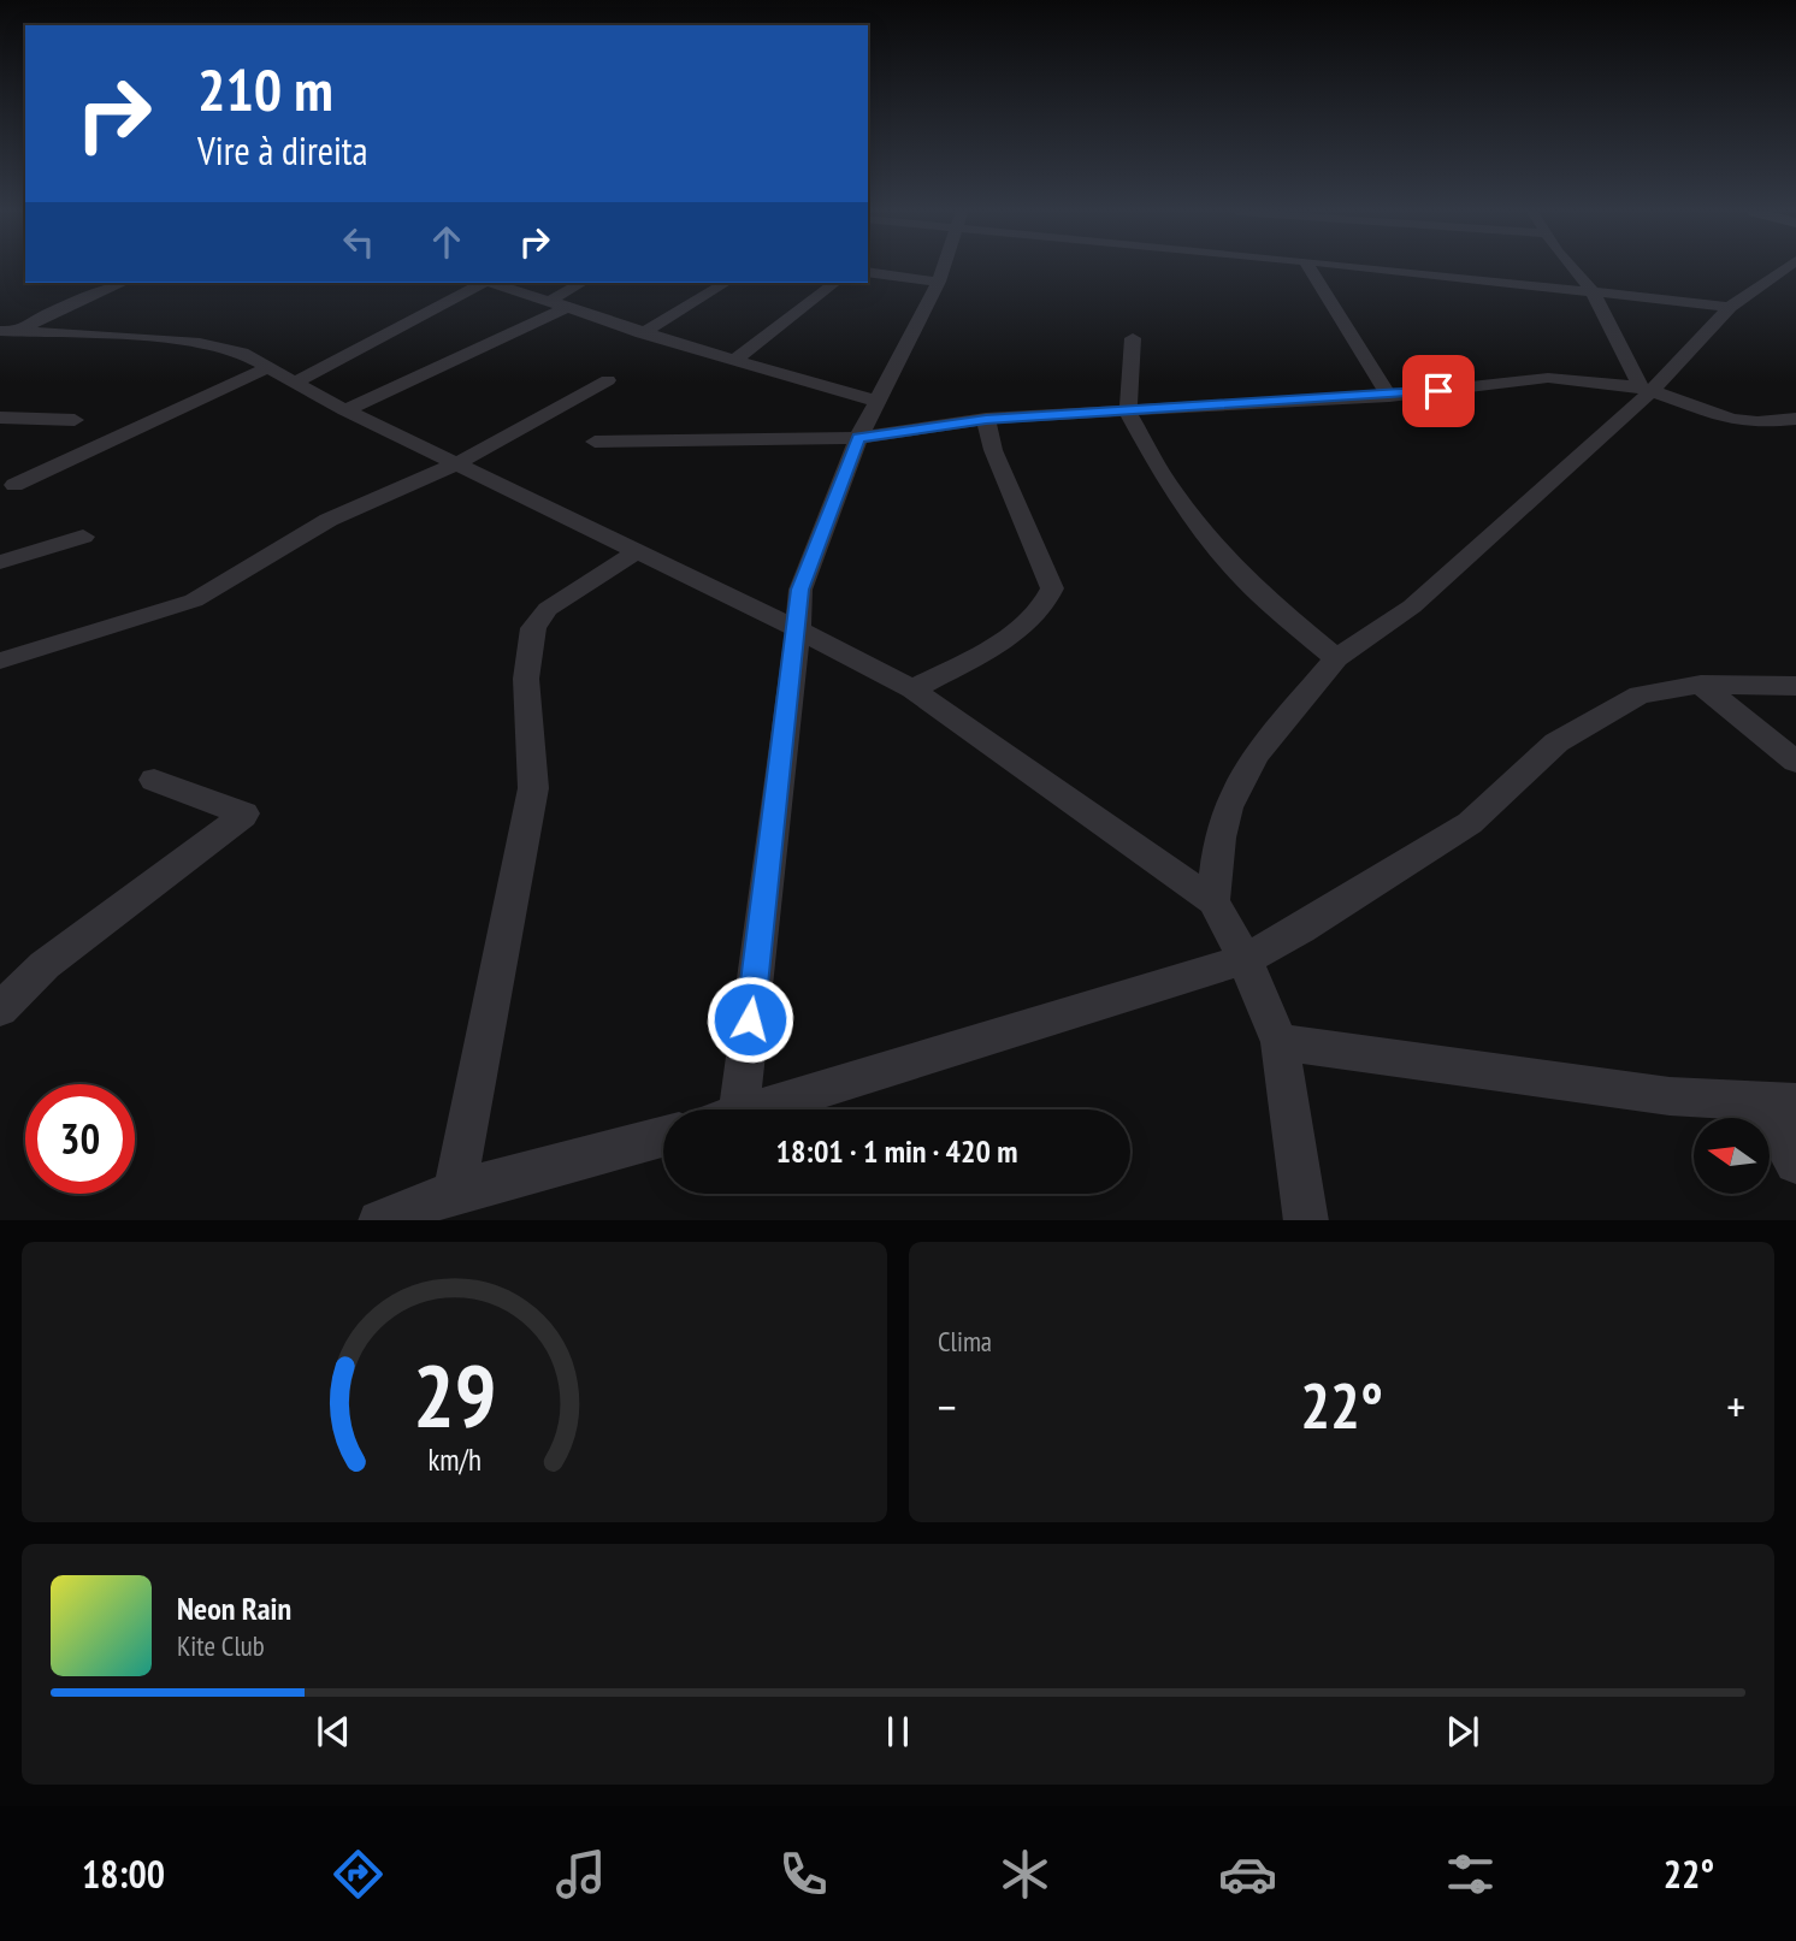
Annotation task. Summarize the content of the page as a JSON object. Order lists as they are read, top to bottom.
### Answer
{
  "north": "left",
  "page": {
    "turn": ["210 m", "Vire à direita"],
    "limit": "30",
    "trip": "18:01 · 1 min · 420 m",
    "tile": "Clima",
    "heat": ["−", "22°", "+"],
    "song": ["Neon Rain", "Kite Club"],
    "tabs": ["18:00", "22°"],
    "gauge": ["29", "km/h"]
  }
}
